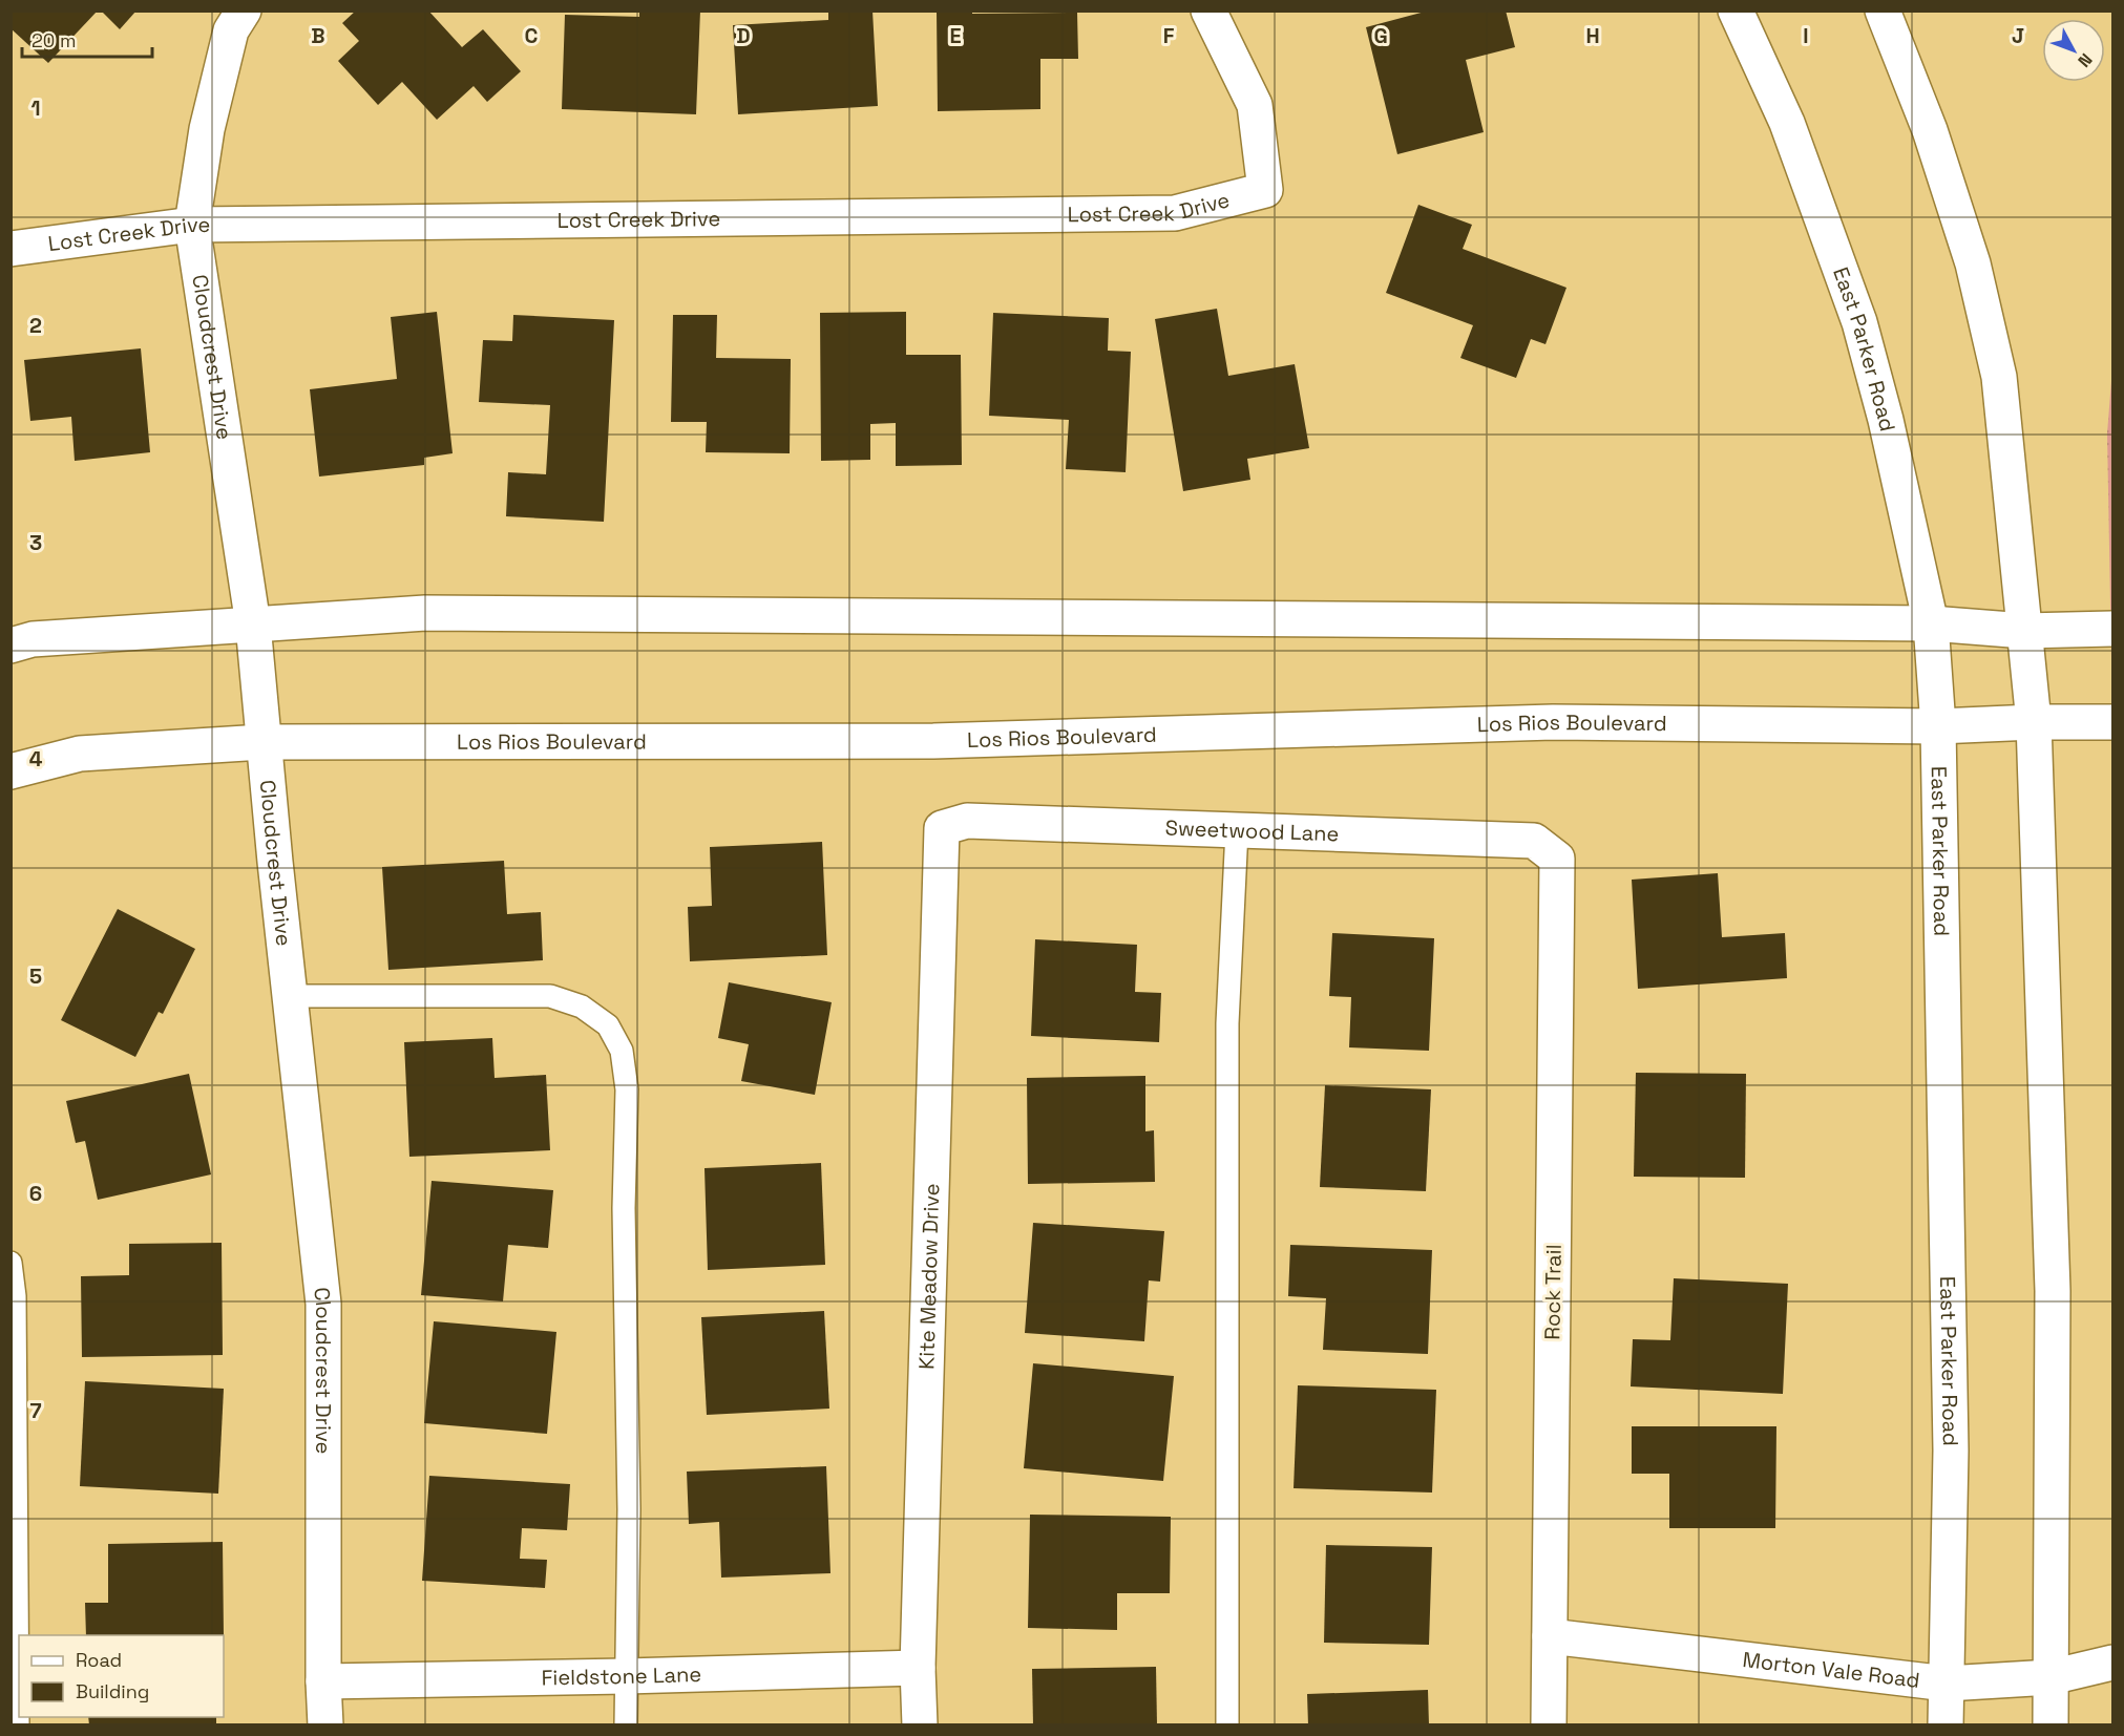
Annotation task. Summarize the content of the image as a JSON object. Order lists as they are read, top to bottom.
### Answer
{
  "streets": {
    "main road": [
      "Lost Creek Drive",
      "East Parker Road",
      "Cloudcrest Drive",
      "Los Rios Boulevard",
      "Sweetwood Lane",
      "Kite Meadow Drive",
      "Rock Trail",
      "Morton Vale Road",
      "Fieldstone Lane"
    ]
  },
  "crossings": [
    ["Lost Creek Drive", "Cloudcrest Drive"],
    ["East Parker Road", "Los Rios Boulevard"],
    ["East Parker Road", "Morton Vale Road"],
    ["Cloudcrest Drive", "Los Rios Boulevard"],
    ["Cloudcrest Drive", "Fieldstone Lane"],
    ["Sweetwood Lane", "Kite Meadow Drive"],
    ["Sweetwood Lane", "Rock Trail"],
    ["Kite Meadow Drive", "Fieldstone Lane"],
    ["Rock Trail", "Morton Vale Road"]
  ],
  "legend": ["Road", "Building"],
  "scale_bar": "20 m",
  "north": "bottom right",
  "grid": {
    "columns": [
      "B",
      "C",
      "D",
      "E",
      "F",
      "G",
      "H",
      "I",
      "J"
    ],
    "rows": [
      "1",
      "2",
      "3",
      "4",
      "5",
      "6",
      "7"
    ]
  }
}
